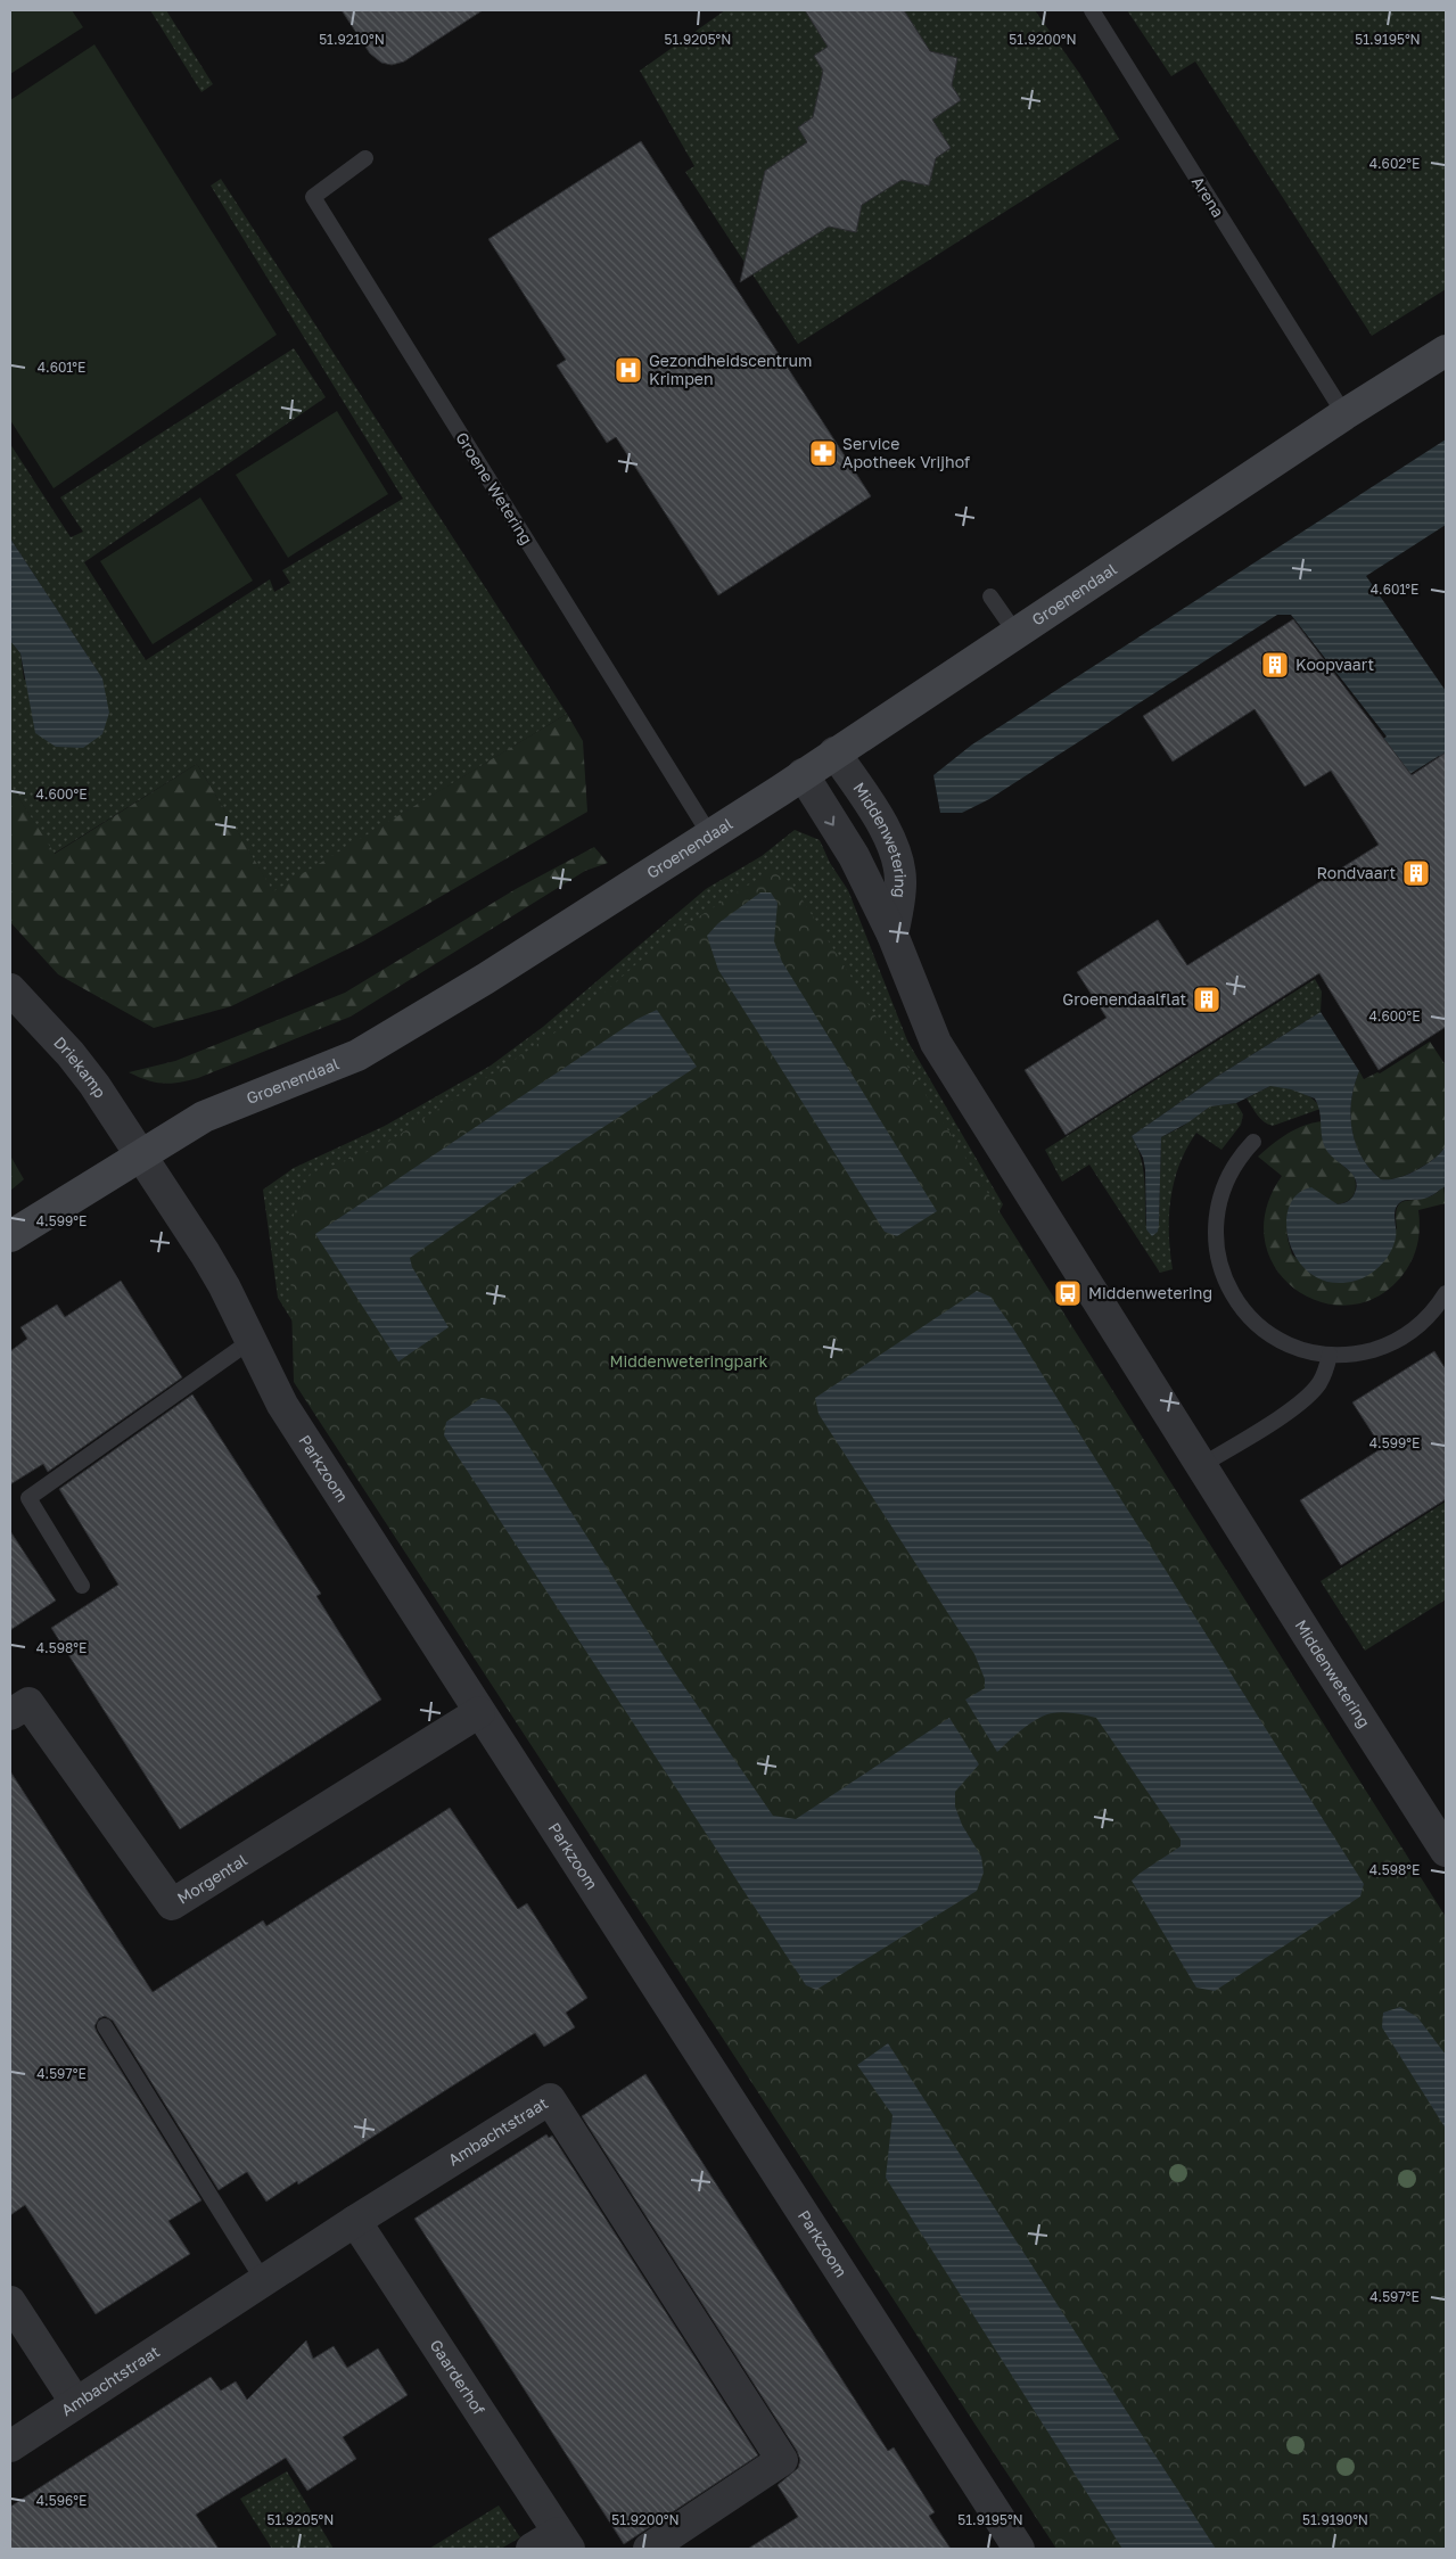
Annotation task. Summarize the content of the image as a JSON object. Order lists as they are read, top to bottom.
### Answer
{
  "streets": {
    "street": [
      "Groenendaal",
      "Middenwetering",
      "Driekamp",
      "Parkzoom",
      "Morgental",
      "Ambachtstraat",
      "Gaarderhof"
    ],
    "lane": ["Arena", "Groene Wetering"]
  },
  "crossings": [
    ["Arena", "Groenendaal"],
    ["Groene Wetering", "Groenendaal"],
    ["Groenendaal", "Middenwetering"],
    ["Groenendaal", "Driekamp"],
    ["Groenendaal", "Parkzoom"],
    ["Driekamp", "Parkzoom"],
    ["Parkzoom", "Morgental"],
    ["Ambachtstraat", "Gaarderhof"]
  ],
  "parks": ["Middenweteringpark"],
  "places": {
    "hospital": ["Gezondheidscentrum Krimpen"],
    "pharmacy": ["Service Apotheek Vrijhof"],
    "building": ["Koopvaart", "Rondvaart", "Groenendaalflat"],
    "bus stop": ["Middenwetering"]
  },
  "coordinates": [
    "51.9210°N",
    "51.9205°N",
    "51.9200°N",
    "51.9195°N",
    "4.602°E",
    "4.601°E",
    "4.600°E",
    "4.599°E",
    "4.598°E",
    "4.597°E",
    "4.596°E",
    "51.9190°N"
  ]
}
